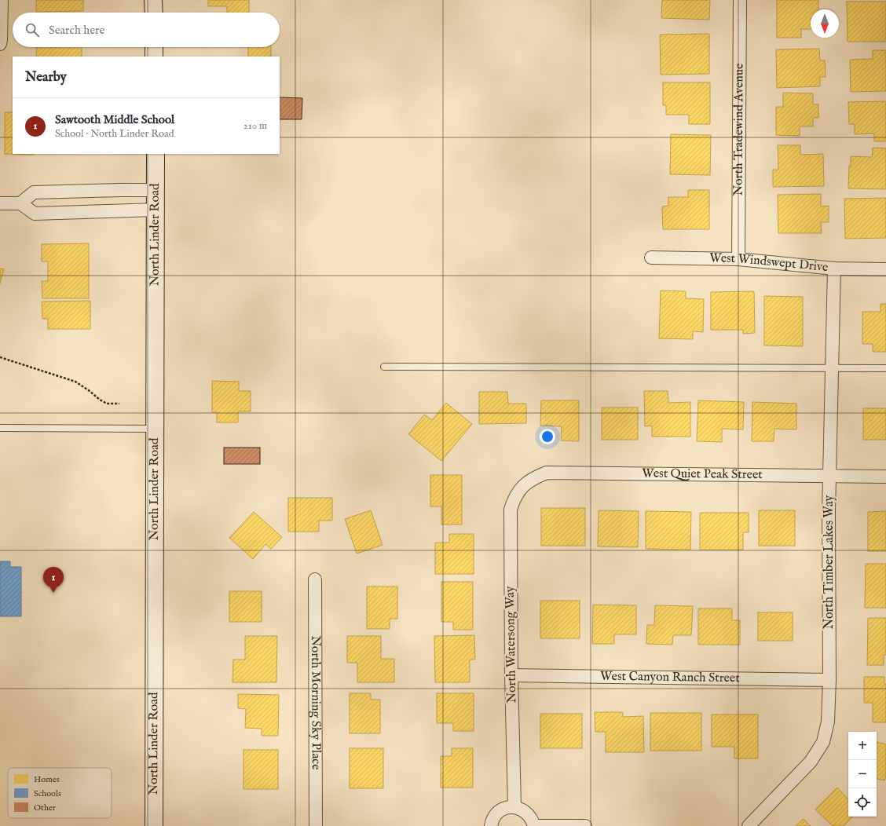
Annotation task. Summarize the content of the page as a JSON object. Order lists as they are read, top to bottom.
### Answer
{
  "streets": {
    "main road": ["North Linder Road"],
    "street": [
      "North Tradewind Avenue",
      "West Windswept Drive",
      "West Quiet Peak Street",
      "North Timber Lakes Way",
      "North Watersong Way",
      "West Canyon Ranch Street",
      "North Morning Sky Place"
    ]
  },
  "crossings": [
    ["North Tradewind Avenue", "West Windswept Drive"],
    ["West Windswept Drive", "North Timber Lakes Way"],
    ["West Quiet Peak Street", "North Timber Lakes Way"],
    ["West Quiet Peak Street", "North Watersong Way"],
    ["North Timber Lakes Way", "West Canyon Ranch Street"],
    ["North Watersong Way", "West Canyon Ranch Street"]
  ],
  "legend": ["Homes", "Schools", "Other"],
  "north": "bottom",
  "page": {
    "search": "Search here",
    "heading": "Nearby",
    "list": [
      {
        "mark": "1",
        "name": "Sawtooth Middle School",
        "note": "School · North Linder Road",
        "value": "210 m"
      }
    ],
    "pins": "1",
    "map_buttons": ["+", "−"]
  }
}
